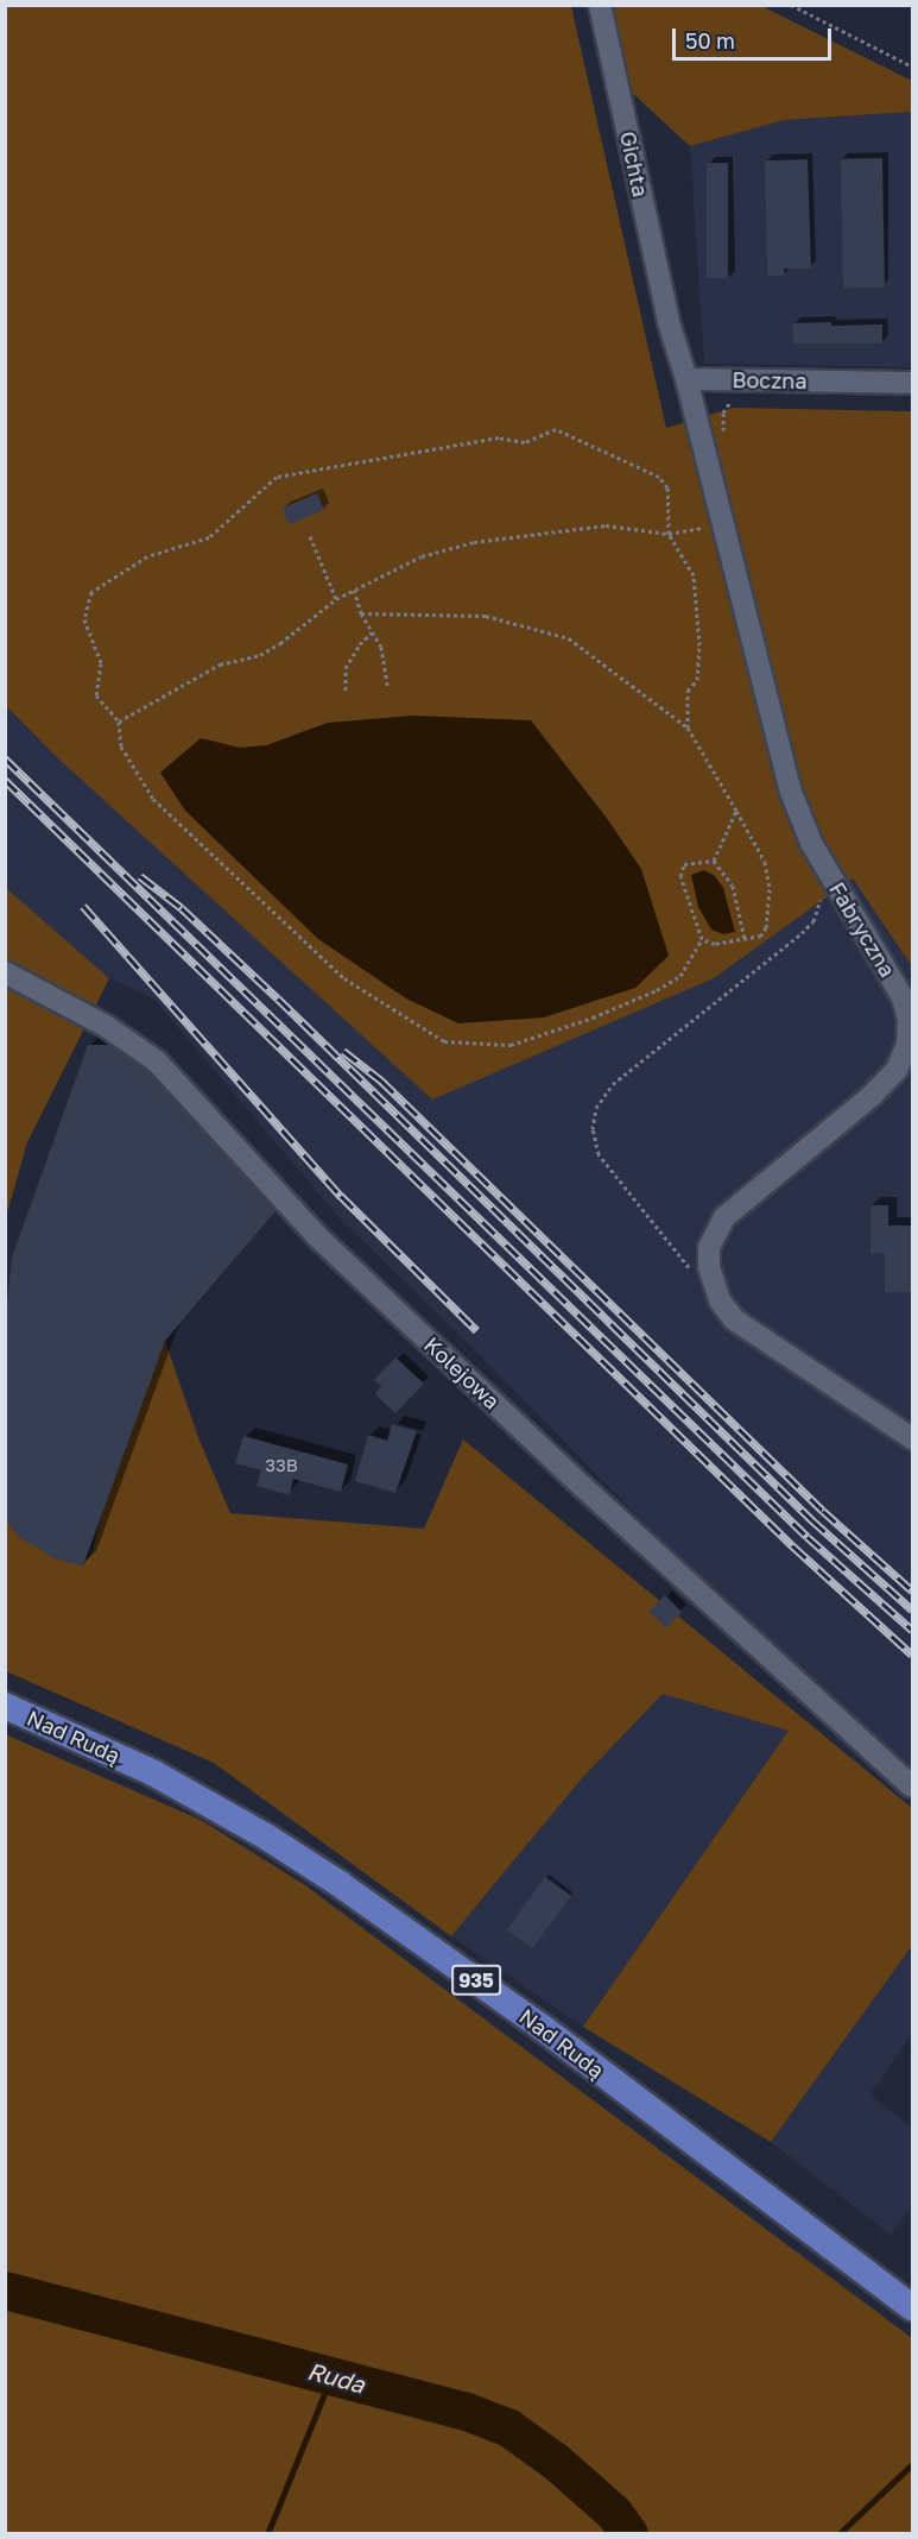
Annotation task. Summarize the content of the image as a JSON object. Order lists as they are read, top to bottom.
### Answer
{
  "streets": {
    "main road": ["Nad Rudą", "935"],
    "street": [
      "Gichta",
      "Boczna",
      "Fabryczna",
      "Kolejowa"
    ]
  },
  "crossings": [
    ["Gichta", "Boczna"],
    ["Gichta", "Fabryczna"],
    ["Boczna", "Fabryczna"]
  ],
  "water": ["Ruda"],
  "house_numbers": ["33B"],
  "scale_bar": "50 m"
}
